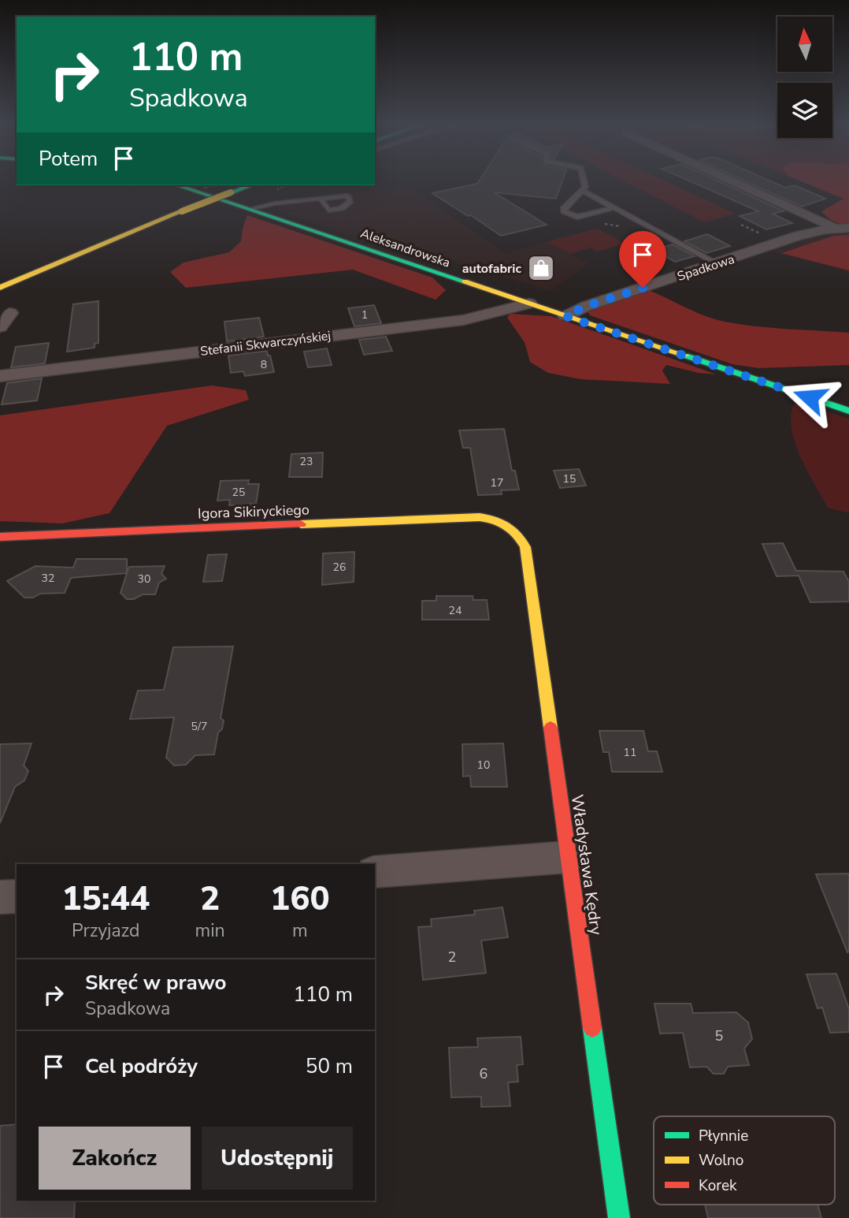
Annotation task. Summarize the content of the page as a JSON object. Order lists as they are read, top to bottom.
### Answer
{
  "streets": {
    "main road": ["Aleksandrowska", "Igora Sikiryckiego", "Władysława Kędry"],
    "street": ["Spadkowa", "Stefanii Skwarczyńskiej"]
  },
  "crossings": [
    ["Aleksandrowska", "Spadkowa"],
    ["Aleksandrowska", "Stefanii Skwarczyńskiej"],
    ["Igora Sikiryckiego", "Władysława Kędry"]
  ],
  "places": {
    "shop": ["autofabric"]
  },
  "house_numbers": [
    "1",
    "8",
    "23",
    "15",
    "17",
    "25",
    "26",
    "32",
    "30",
    "24",
    "5/7",
    "11",
    "10",
    "2",
    "5",
    "6"
  ],
  "legend": ["Płynnie", "Wolno", "Korek"],
  "north": "top",
  "page": {
    "turn": ["110 m", "Spadkowa"],
    "then": "Potem",
    "eta": [
      "15:44",
      "Przyjazd",
      "2",
      "min",
      "160",
      "m"
    ],
    "list": [
      {
        "name": "Skręć w prawo",
        "note": "Spadkowa",
        "value": "110 m"
      },
      {
        "name": "Cel podróży",
        "value": "50 m"
      }
    ],
    "buttons": ["Zakończ", "Udostępnij"]
  }
}
